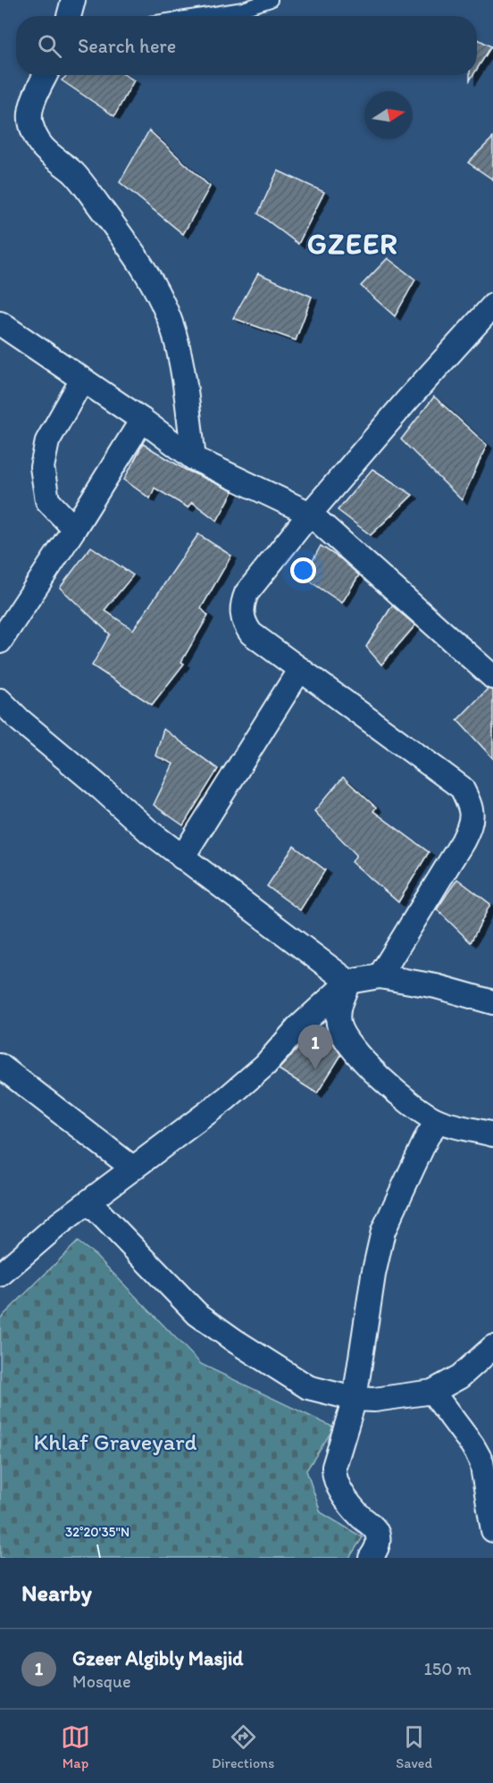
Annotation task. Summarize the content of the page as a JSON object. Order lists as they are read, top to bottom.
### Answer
{
  "districts": ["GZEER"],
  "parks": ["Khlaf Graveyard"],
  "north": "right",
  "page": {
    "search": "Search here",
    "pins": "1",
    "heading": "Nearby",
    "list": [
      {
        "mark": "1",
        "name": "Gzeer Algibly Masjid",
        "note": "Mosque",
        "value": "150 m"
      }
    ],
    "nav": ["Map", "Directions", "Saved"]
  },
  "coordinates": ["32°20'35\"N"]
}
